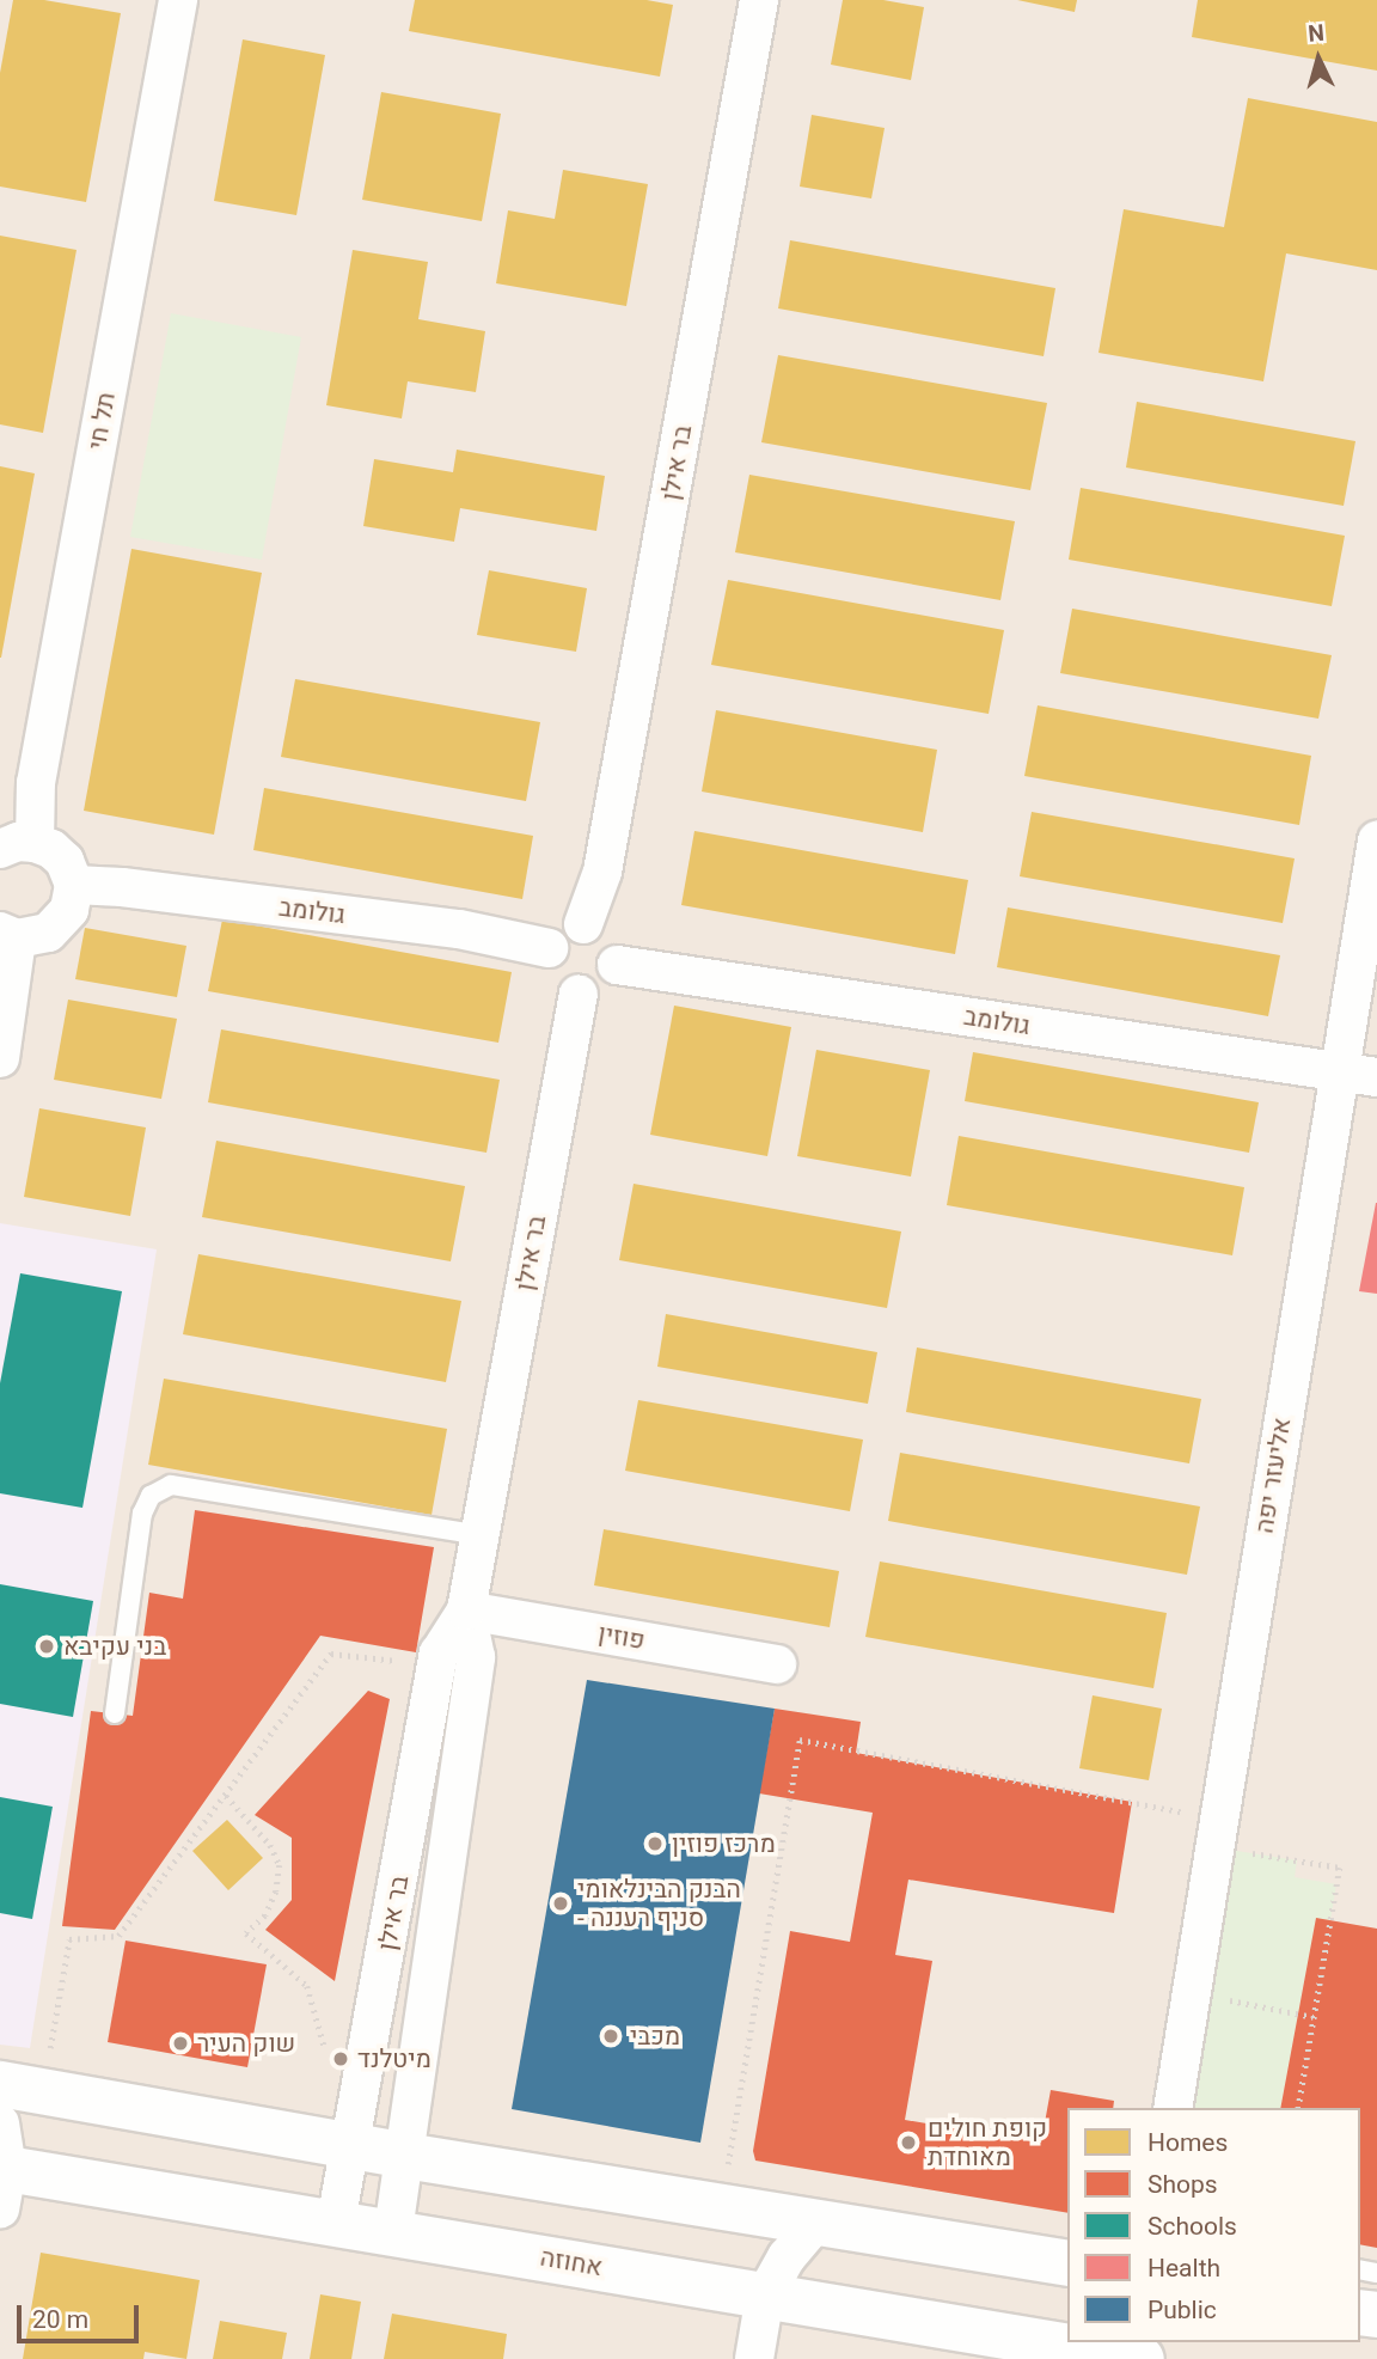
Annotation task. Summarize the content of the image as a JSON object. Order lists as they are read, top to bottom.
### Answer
{
  "streets": {
    "main road": ["אחוזה"],
    "street": [
      "תל חי",
      "בר אילן",
      "גולומב",
      "אליעזר יפה",
      "פוזין"
    ]
  },
  "crossings": [
    ["בר אילן", "גולומב"],
    ["בר אילן", "פוזין"],
    ["בר אילן", "אחוזה"],
    ["גולומב", "אליעזר יפה"]
  ],
  "places": [
    "בני עקיבא",
    "מרכז פוזין",
    "הבנק הבינלאומי - סניף רעננה",
    "מכבי",
    "שוק העיר",
    "מיטלנד",
    "קופת חולים מאוחדת"
  ],
  "legend": [
    "Homes",
    "Shops",
    "Schools",
    "Health",
    "Public"
  ],
  "scale_bar": "20 m",
  "north": "top"
}
